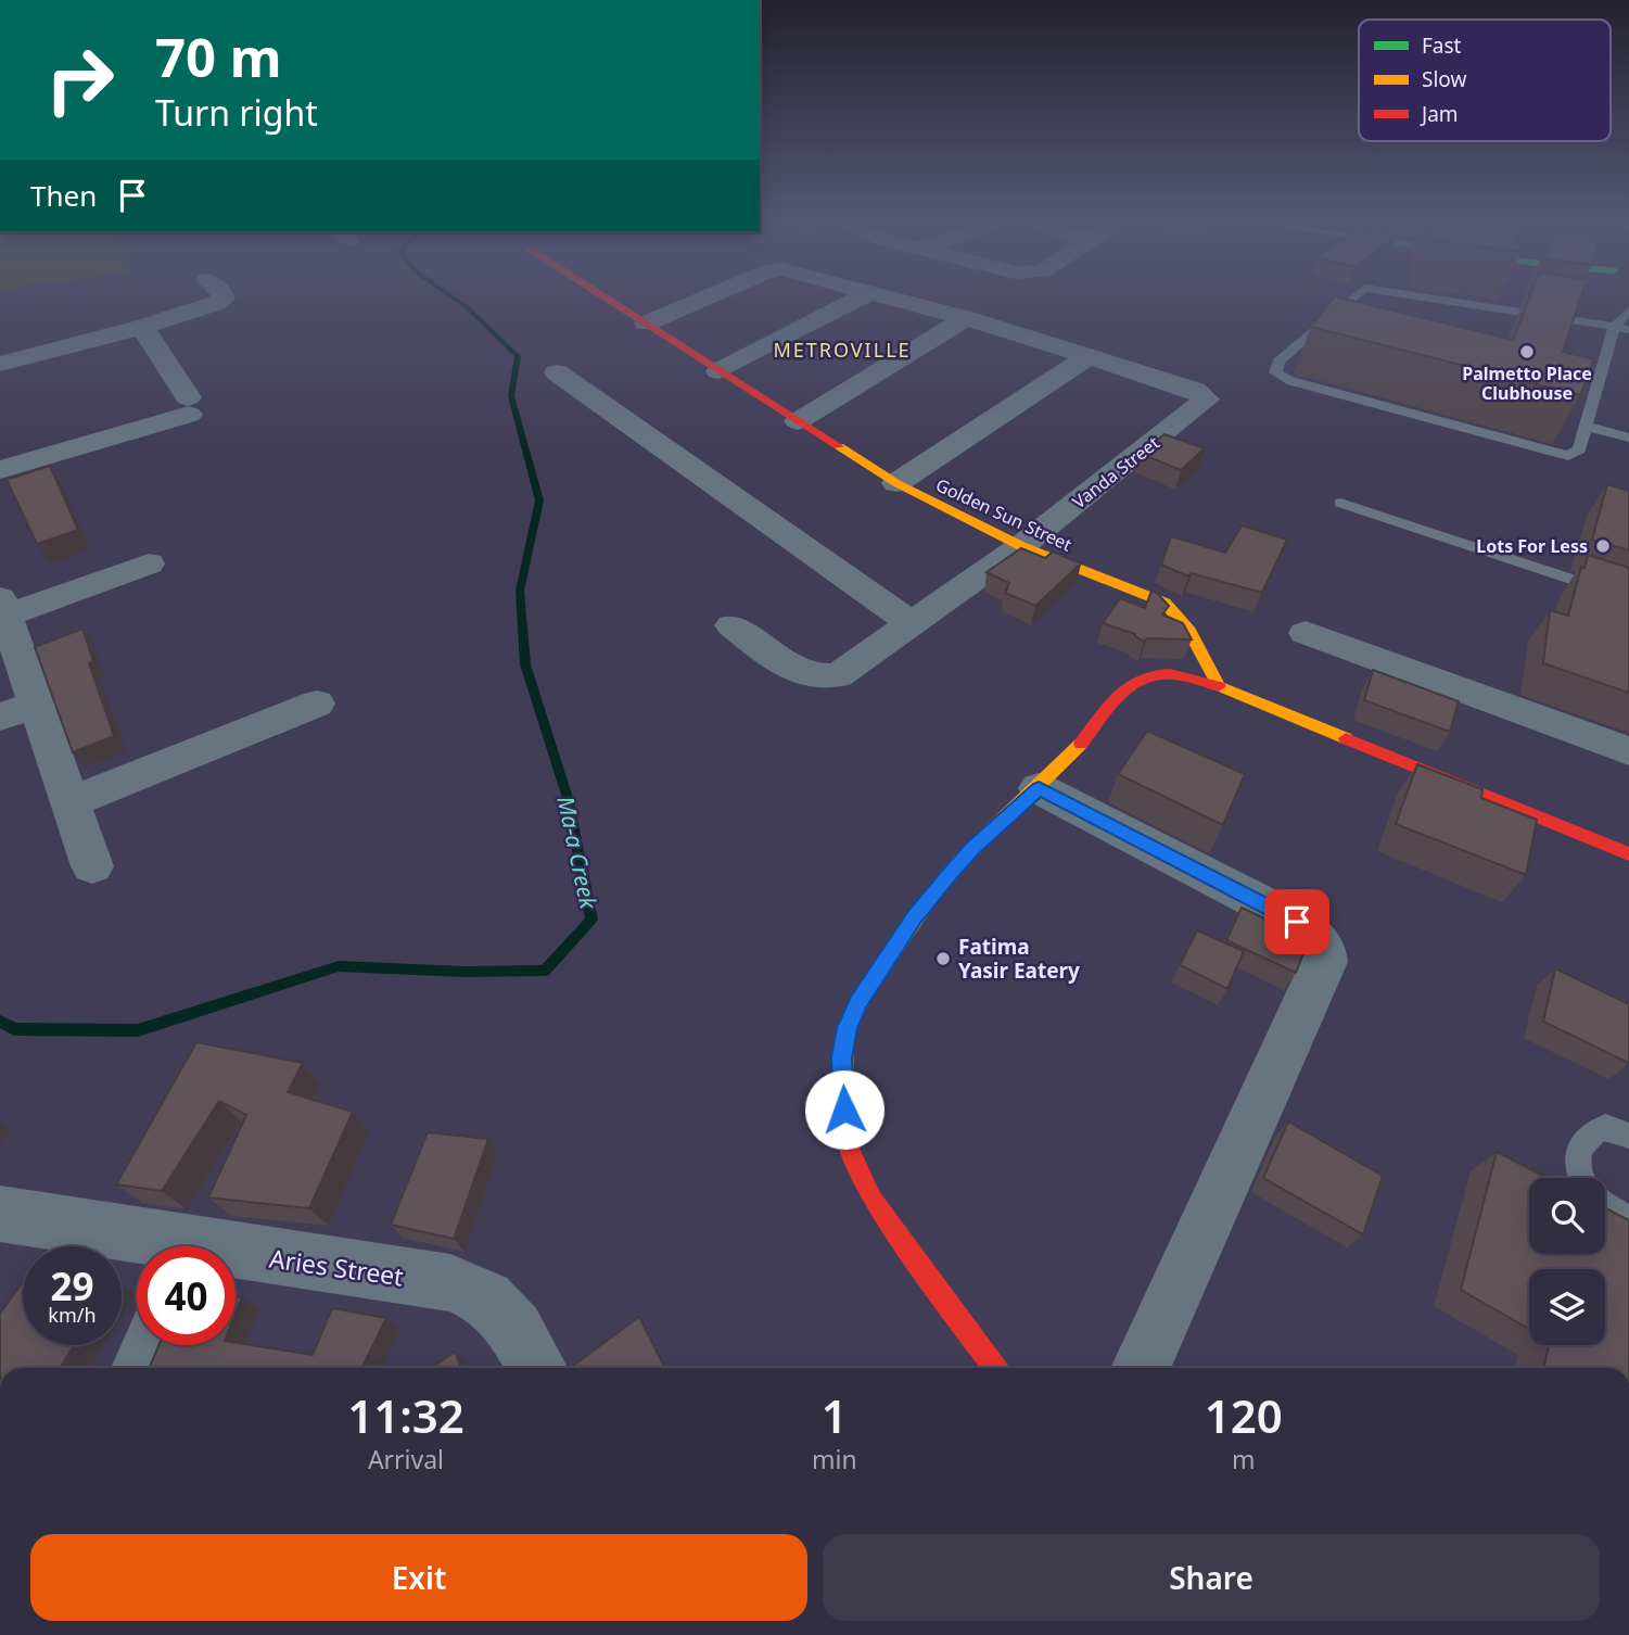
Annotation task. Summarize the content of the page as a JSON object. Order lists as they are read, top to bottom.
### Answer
{
  "streets": {
    "street": ["Vanda Street", "Golden Sun Street", "Aries Street"]
  },
  "crossings": [
    ["Vanda Street", "Golden Sun Street"]
  ],
  "districts": ["METROVILLE"],
  "water": ["Ma-a Creek"],
  "places": ["Palmetto Place Clubhouse", "Lots For Less", "Fatima Yasir Eatery"],
  "legend": ["Fast", "Slow", "Jam"],
  "page": {
    "turn": ["70 m", "Turn right"],
    "then": "Then",
    "speed": "29 km/h",
    "limit": "40",
    "eta": [
      "11:32",
      "Arrival",
      "1",
      "min",
      "120",
      "m"
    ],
    "buttons": ["Exit", "Share"]
  }
}
